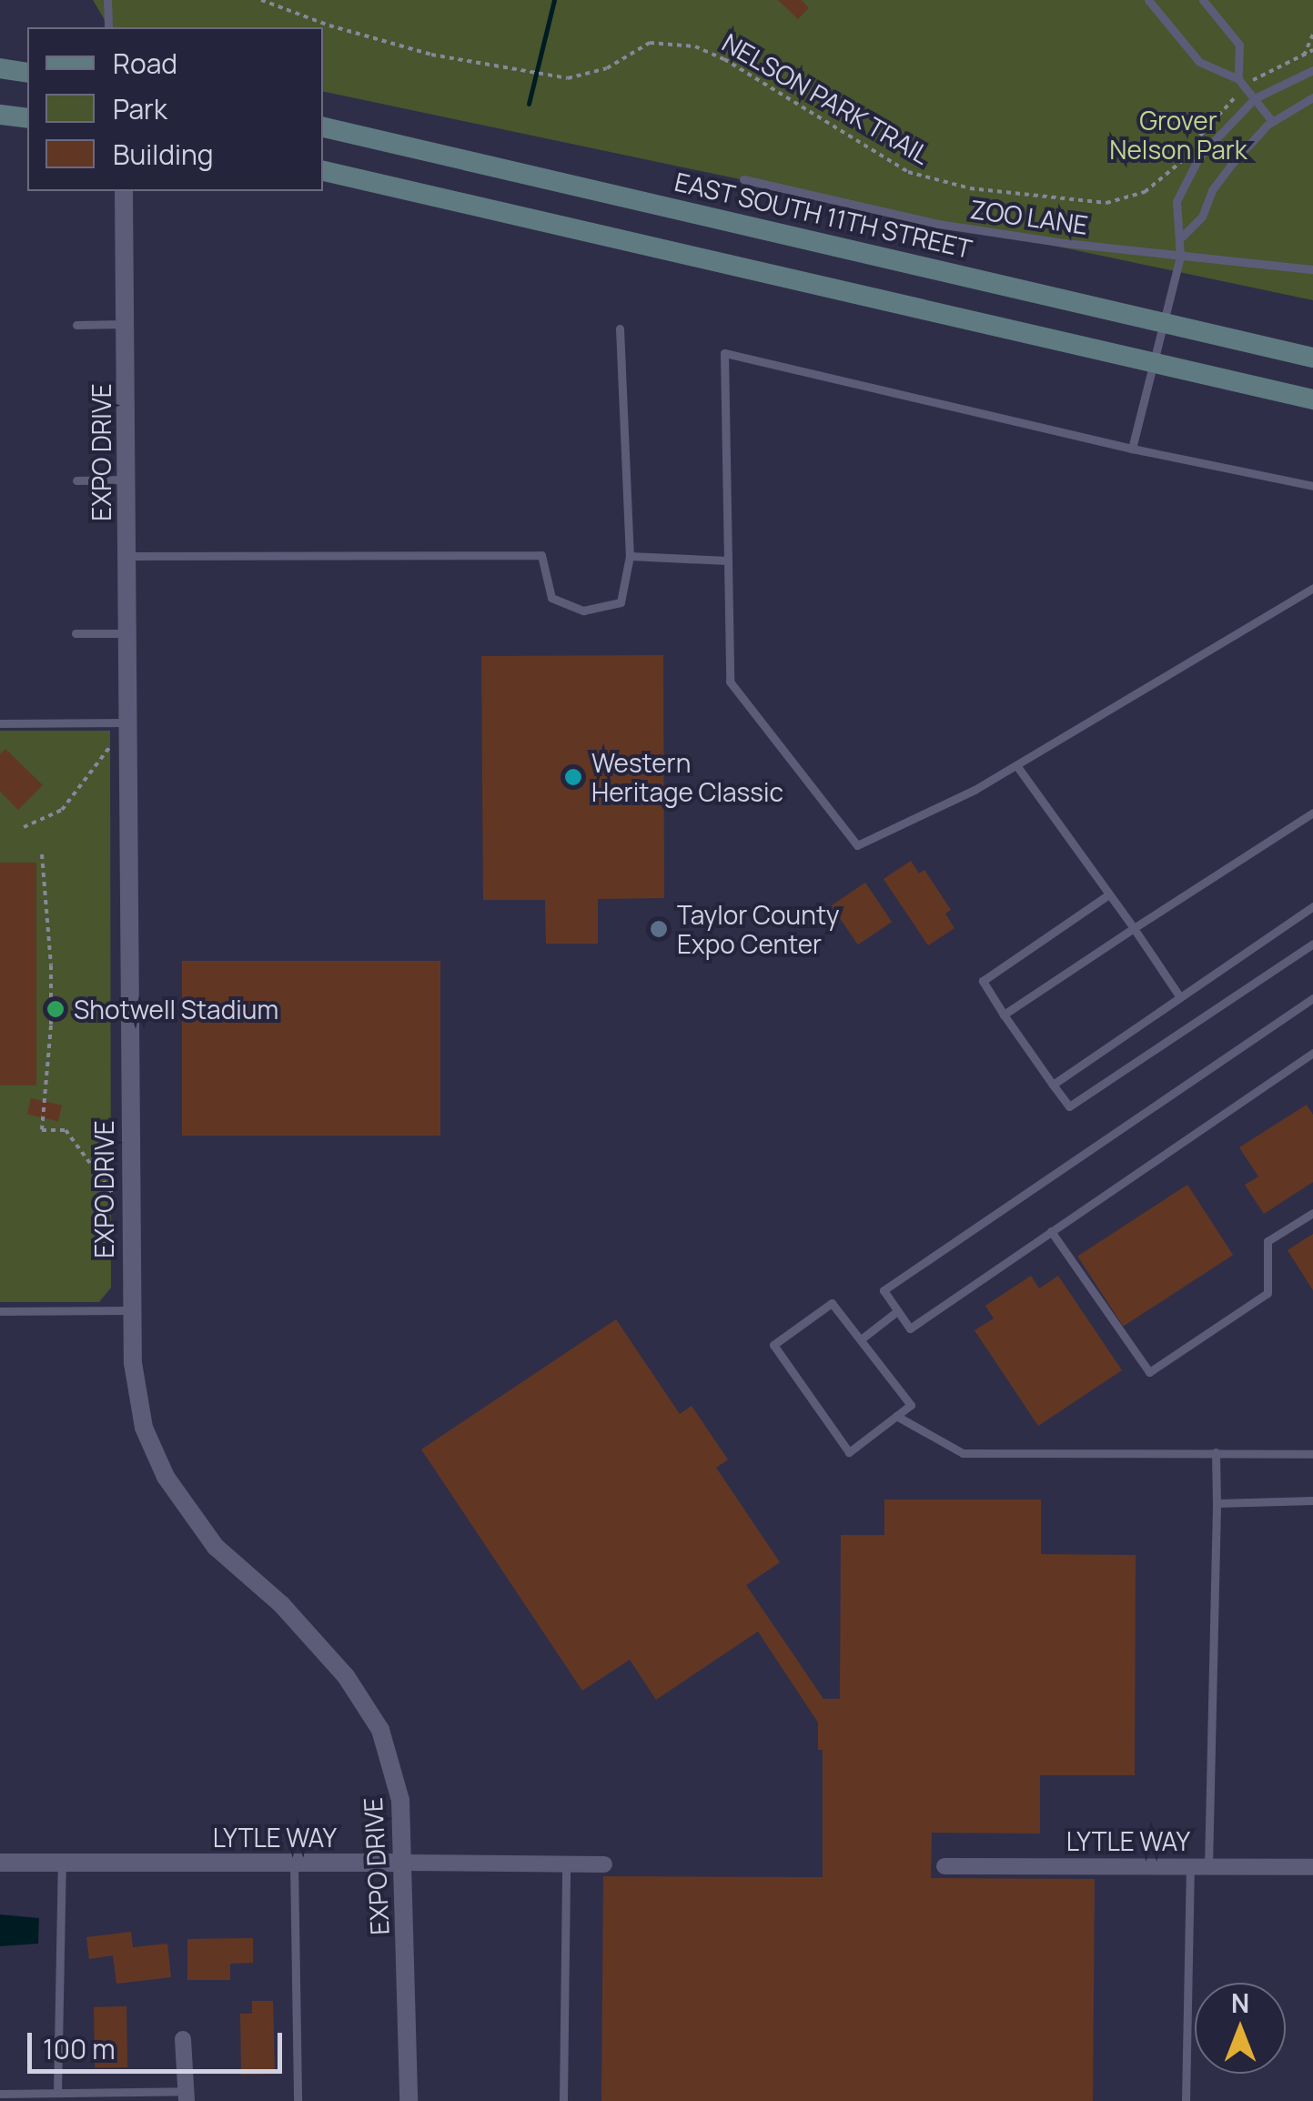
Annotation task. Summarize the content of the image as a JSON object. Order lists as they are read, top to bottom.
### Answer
{
  "streets": {
    "main road": ["EAST SOUTH 11TH STREET"],
    "street": ["EXPO DRIVE", "LYTLE WAY"],
    "lane": ["ZOO LANE"],
    "path": ["NELSON PARK TRAIL"]
  },
  "crossings": [
    ["EXPO DRIVE", "LYTLE WAY"]
  ],
  "parks": ["Grover Nelson Park"],
  "places": ["Western Heritage Classic", "Taylor County Expo Center", "Shotwell Stadium"],
  "legend": ["Road", "Park", "Building"],
  "scale_bar": "100 m",
  "north": "top"
}
